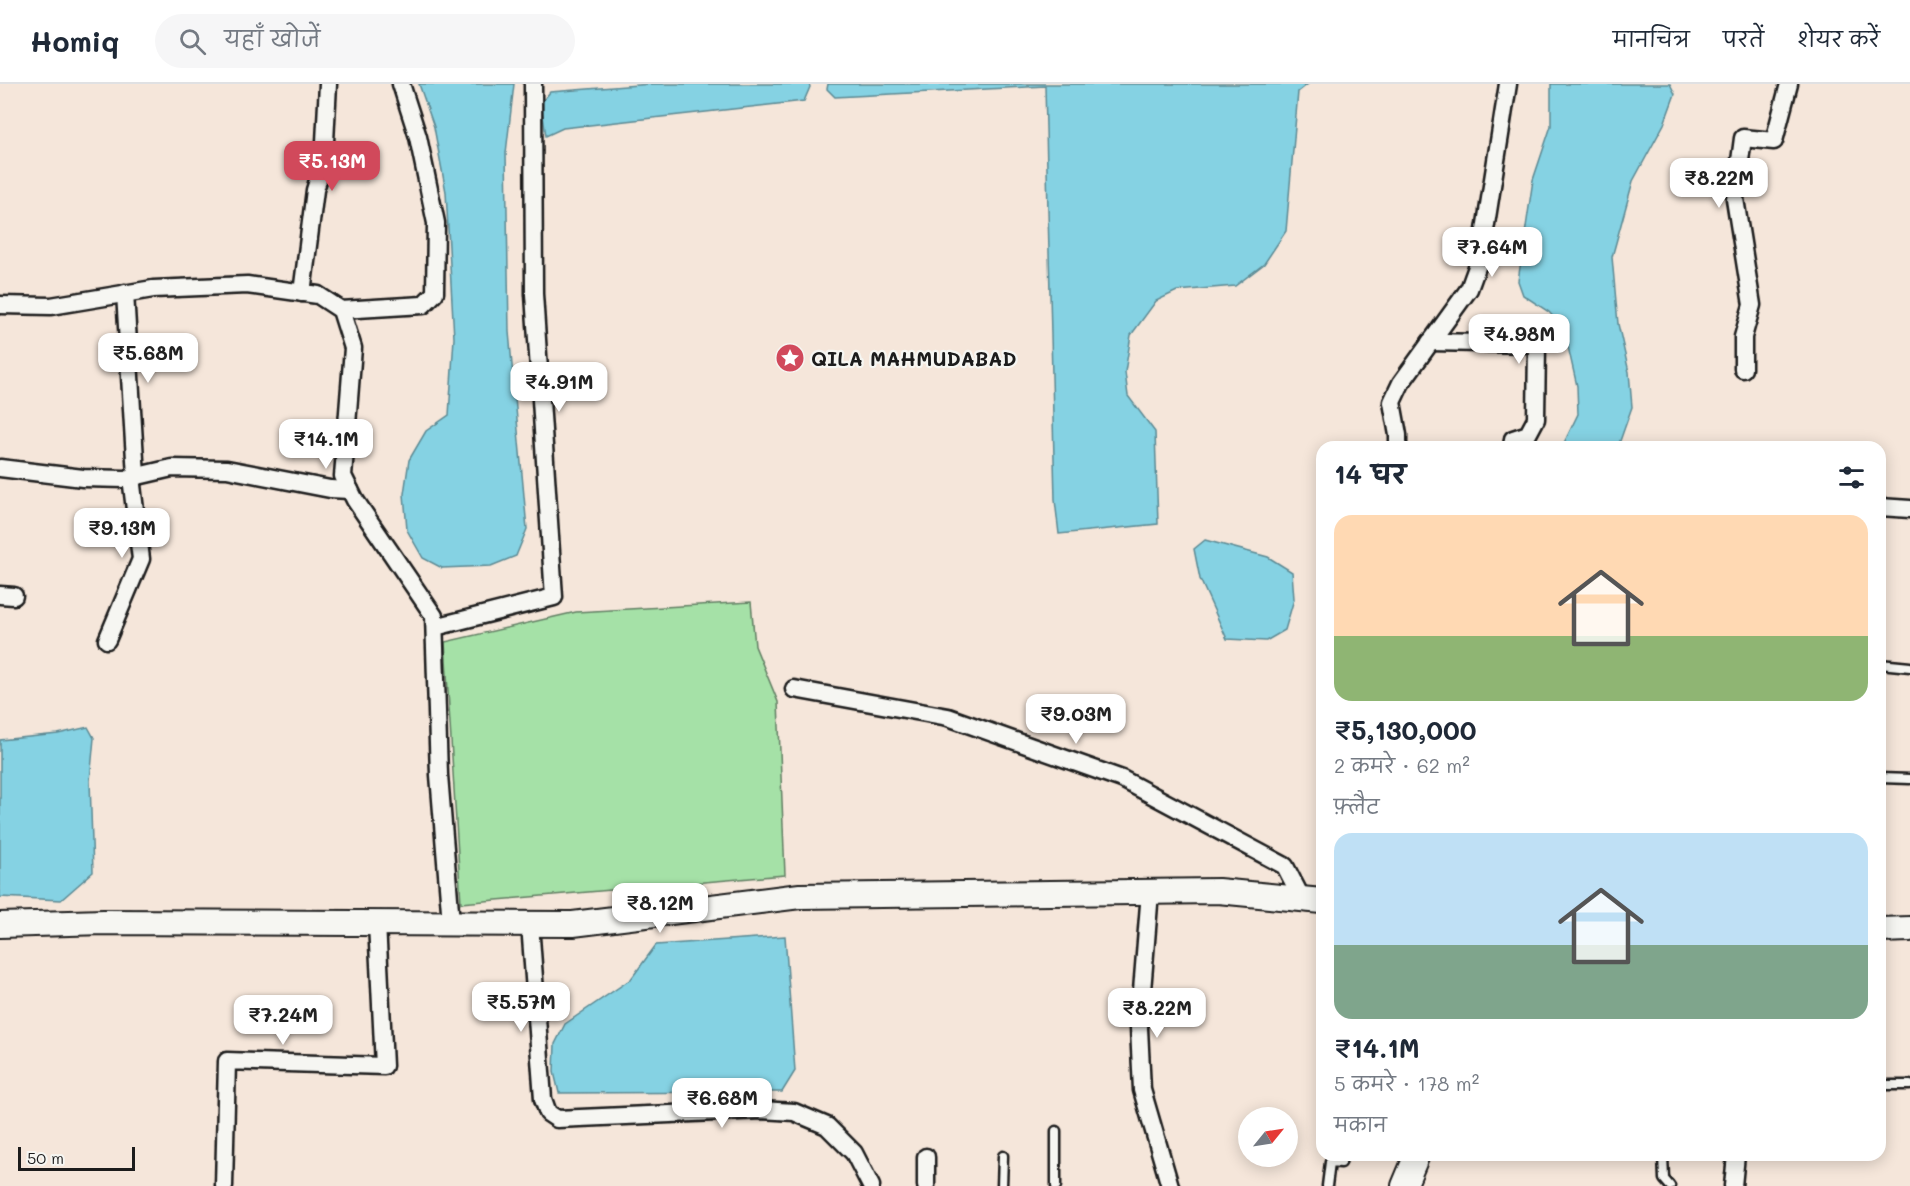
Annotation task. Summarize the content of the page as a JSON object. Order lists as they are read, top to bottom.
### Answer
{
  "places": {
    "place": ["QILA MAHMUDABAD"]
  },
  "scale_bar": "50 m",
  "north": "top right",
  "page": {
    "header": "Homiq",
    "search": "यहाँ खोजें",
    "nav": ["मानचित्र", "परतें", "शेयर करें"],
    "price": [
      "₹5.13M",
      "₹8.22M",
      "₹7.64M",
      "₹4.98M",
      "₹5.68M",
      "₹4.91M",
      "₹14.1M",
      "₹9.13M",
      "₹9.03M",
      "₹8.12M",
      "₹5.57M",
      "₹8.22M",
      "₹7.24M",
      "₹6.68M"
    ],
    "heading": "14 घर",
    "list": [
      {
        "name": "₹5,130,000",
        "note": "2 कमरे · 62 m² · फ़्लैट"
      },
      {
        "name": "₹14.1M",
        "note": "5 कमरे · 178 m² · मकान"
      }
    ],
    "scale": "50 m"
  }
}
